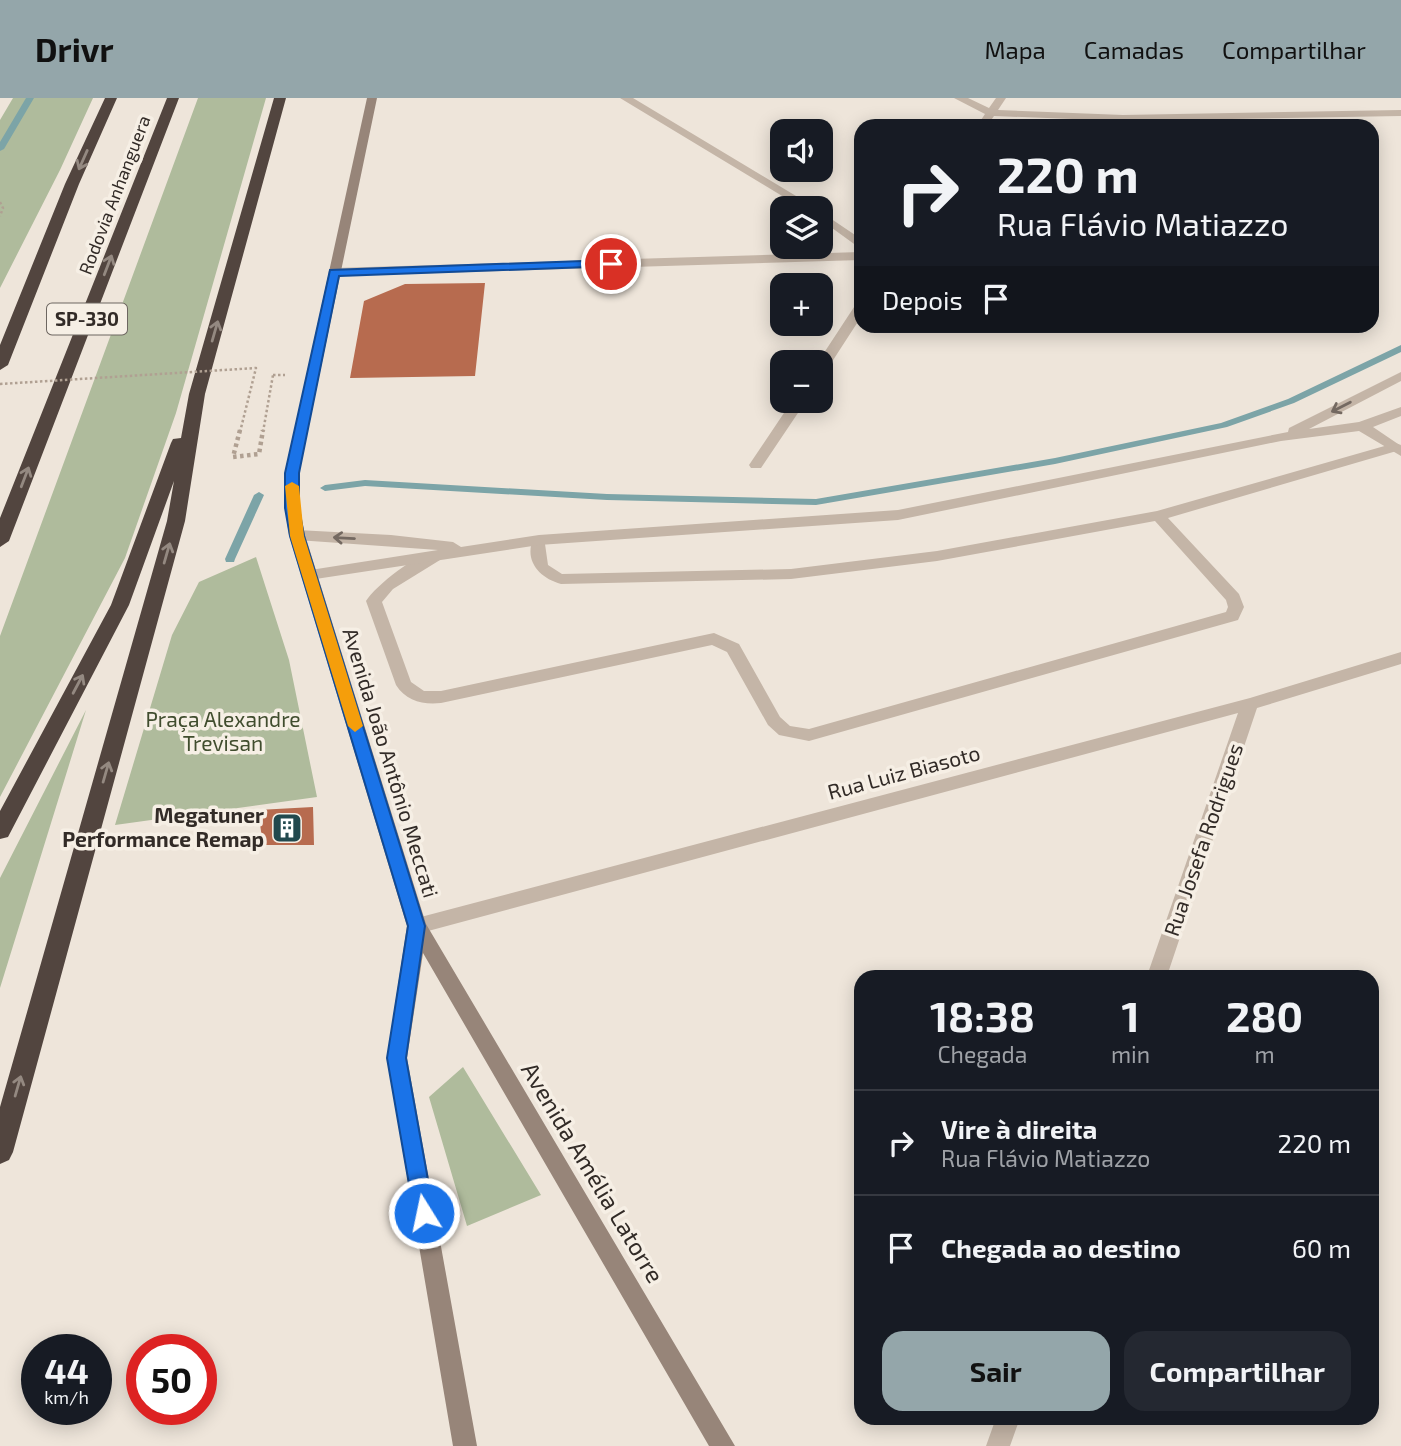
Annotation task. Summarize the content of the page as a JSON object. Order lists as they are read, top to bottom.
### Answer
{
  "streets": {
    "highway": ["Rodovia Anhanguera", "SP-330"],
    "main road": ["Avenida João Antônio Meccati", "Avenida Amélia Latorre"],
    "street": ["Rua Luiz Biasoto", "Rua Josefa Rodrigues"]
  },
  "crossings": [
    ["Avenida João Antônio Meccati", "Rua Luiz Biasoto"],
    ["Avenida João Antônio Meccati", "Avenida Amélia Latorre"],
    ["Rua Luiz Biasoto", "Rua Josefa Rodrigues"],
    ["Rua Luiz Biasoto", "Avenida Amélia Latorre"]
  ],
  "parks": ["Praça Alexandre Trevisan"],
  "places": {
    "building": ["Megatuner Performance Remap"]
  },
  "page": {
    "header": "Drivr",
    "nav": ["Mapa", "Camadas", "Compartilhar"],
    "map_buttons": ["+", "−"],
    "turn": ["220 m", "Rua Flávio Matiazzo"],
    "then": "Depois",
    "eta": [
      "18:38",
      "Chegada",
      "1",
      "min",
      "280",
      "m"
    ],
    "list": [
      {
        "name": "Vire à direita",
        "note": "Rua Flávio Matiazzo",
        "value": "220 m"
      },
      {
        "name": "Chegada ao destino",
        "value": "60 m"
      }
    ],
    "buttons": ["Sair", "Compartilhar"],
    "speed": "44 km/h",
    "limit": "50"
  }
}
